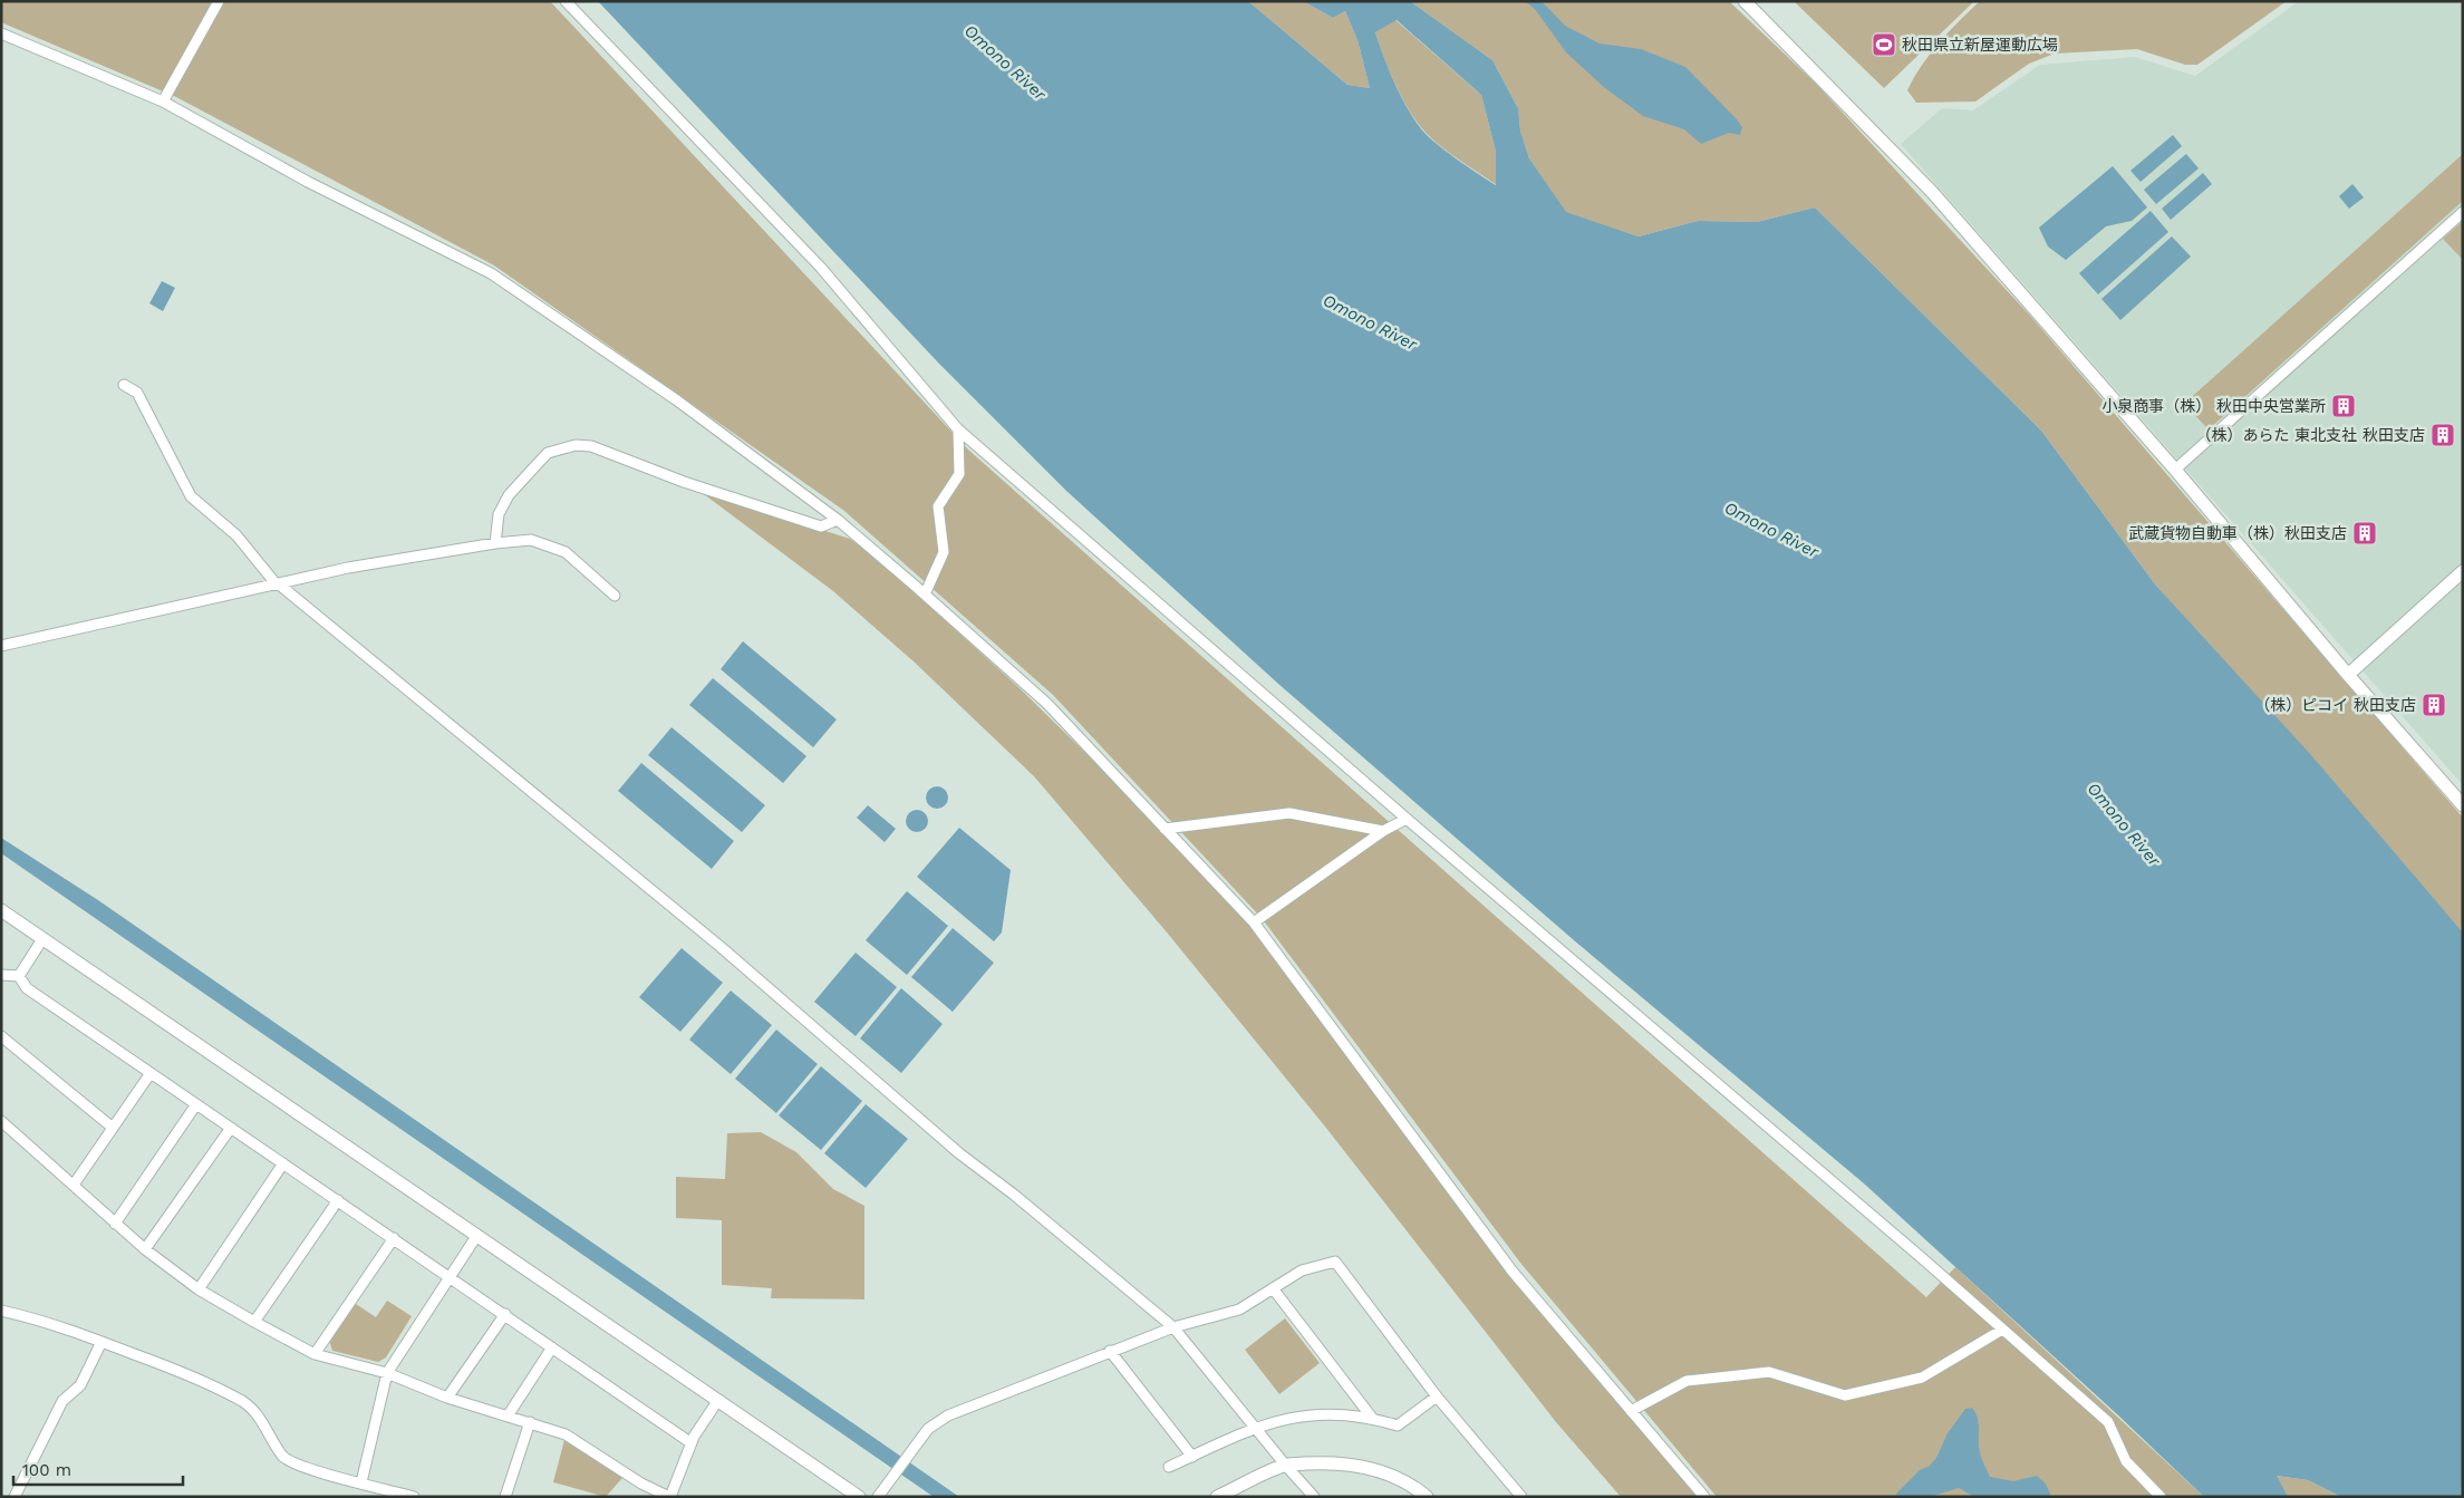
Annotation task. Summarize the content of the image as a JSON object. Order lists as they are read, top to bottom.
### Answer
{
  "water": ["Omono River"],
  "places": {
    "sports": ["秋田県立新屋運動広場"],
    "building": [
      "小泉商事（株） 秋田中央営業所",
      "（株）あらた 東北支社 秋田支店",
      "武蔵貨物自動車（株）秋田支店",
      "（株）ピコイ 秋田支店"
    ]
  },
  "scale_bar": "100 m"
}
